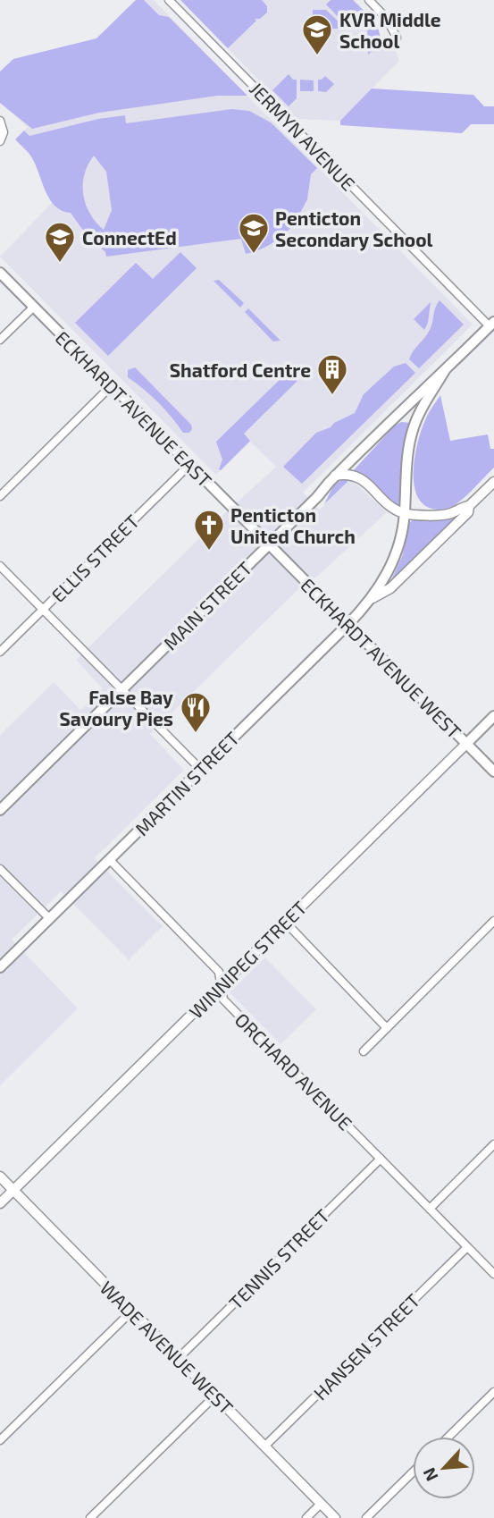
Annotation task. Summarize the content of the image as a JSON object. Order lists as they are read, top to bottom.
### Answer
{
  "streets": {
    "main road": [
      "ECKHARDT AVENUE EAST",
      "MAIN STREET",
      "ECKHARDT AVENUE WEST",
      "MARTIN STREET",
      "WINNIPEG STREET"
    ],
    "street": [
      "JERMYN AVENUE",
      "ELLIS STREET",
      "ORCHARD AVENUE",
      "TENNIS STREET",
      "HANSEN STREET",
      "WADE AVENUE WEST"
    ]
  },
  "crossings": [
    ["JERMYN AVENUE", "MAIN STREET"],
    ["ECKHARDT AVENUE EAST", "ELLIS STREET"],
    ["ECKHARDT AVENUE EAST", "MAIN STREET"],
    ["ECKHARDT AVENUE EAST", "ECKHARDT AVENUE WEST"],
    ["MAIN STREET", "ECKHARDT AVENUE WEST"],
    ["MAIN STREET", "MARTIN STREET"],
    ["ECKHARDT AVENUE WEST", "MARTIN STREET"],
    ["ECKHARDT AVENUE WEST", "WINNIPEG STREET"],
    ["MARTIN STREET", "ORCHARD AVENUE"],
    ["WINNIPEG STREET", "ORCHARD AVENUE"],
    ["WINNIPEG STREET", "WADE AVENUE WEST"],
    ["ORCHARD AVENUE", "TENNIS STREET"],
    ["ORCHARD AVENUE", "HANSEN STREET"],
    ["TENNIS STREET", "WADE AVENUE WEST"],
    ["HANSEN STREET", "WADE AVENUE WEST"]
  ],
  "places": {
    "school or university": ["KVR Middle School", "Penticton Secondary School", "ConnectEd"],
    "building": ["Shatford Centre"],
    "church": ["Penticton United Church"],
    "restaurant": ["False Bay Savoury Pies"]
  },
  "north": "bottom left"
}
